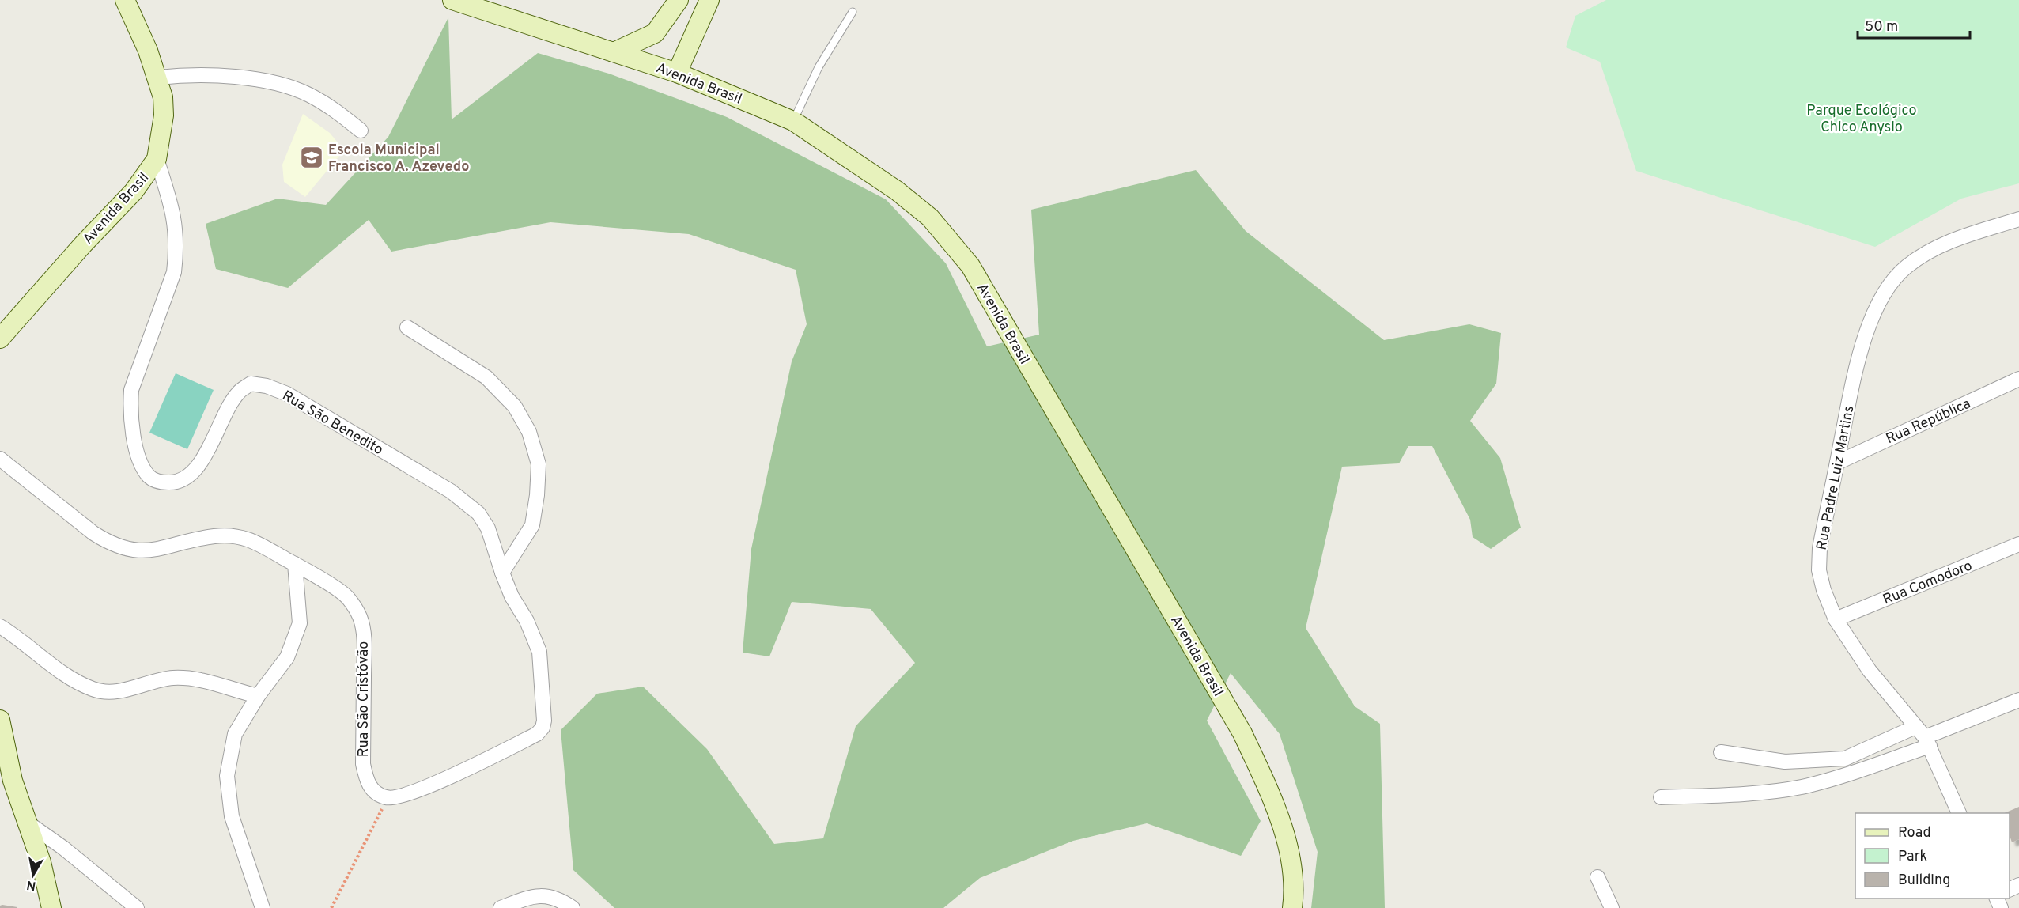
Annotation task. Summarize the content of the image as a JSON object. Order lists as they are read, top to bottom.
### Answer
{
  "streets": {
    "street": [
      "Avenida Brasil",
      "Rua República",
      "Rua São Benedito",
      "Rua Padre Luiz Martins",
      "Rua Comodoro",
      "Rua São Cristóvão"
    ]
  },
  "crossings": [
    ["Avenida Brasil", "Rua São Benedito"],
    ["Rua República", "Rua Padre Luiz Martins"],
    ["Rua São Benedito", "Rua São Cristóvão"],
    ["Rua Padre Luiz Martins", "Rua Comodoro"]
  ],
  "parks": ["Parque Ecológico Chico Anysio"],
  "places": {
    "school or university": ["Escola Municipal Francisco A. Azevedo"]
  },
  "legend": ["Road", "Park", "Building"],
  "scale_bar": "50 m",
  "north": "bottom"
}
